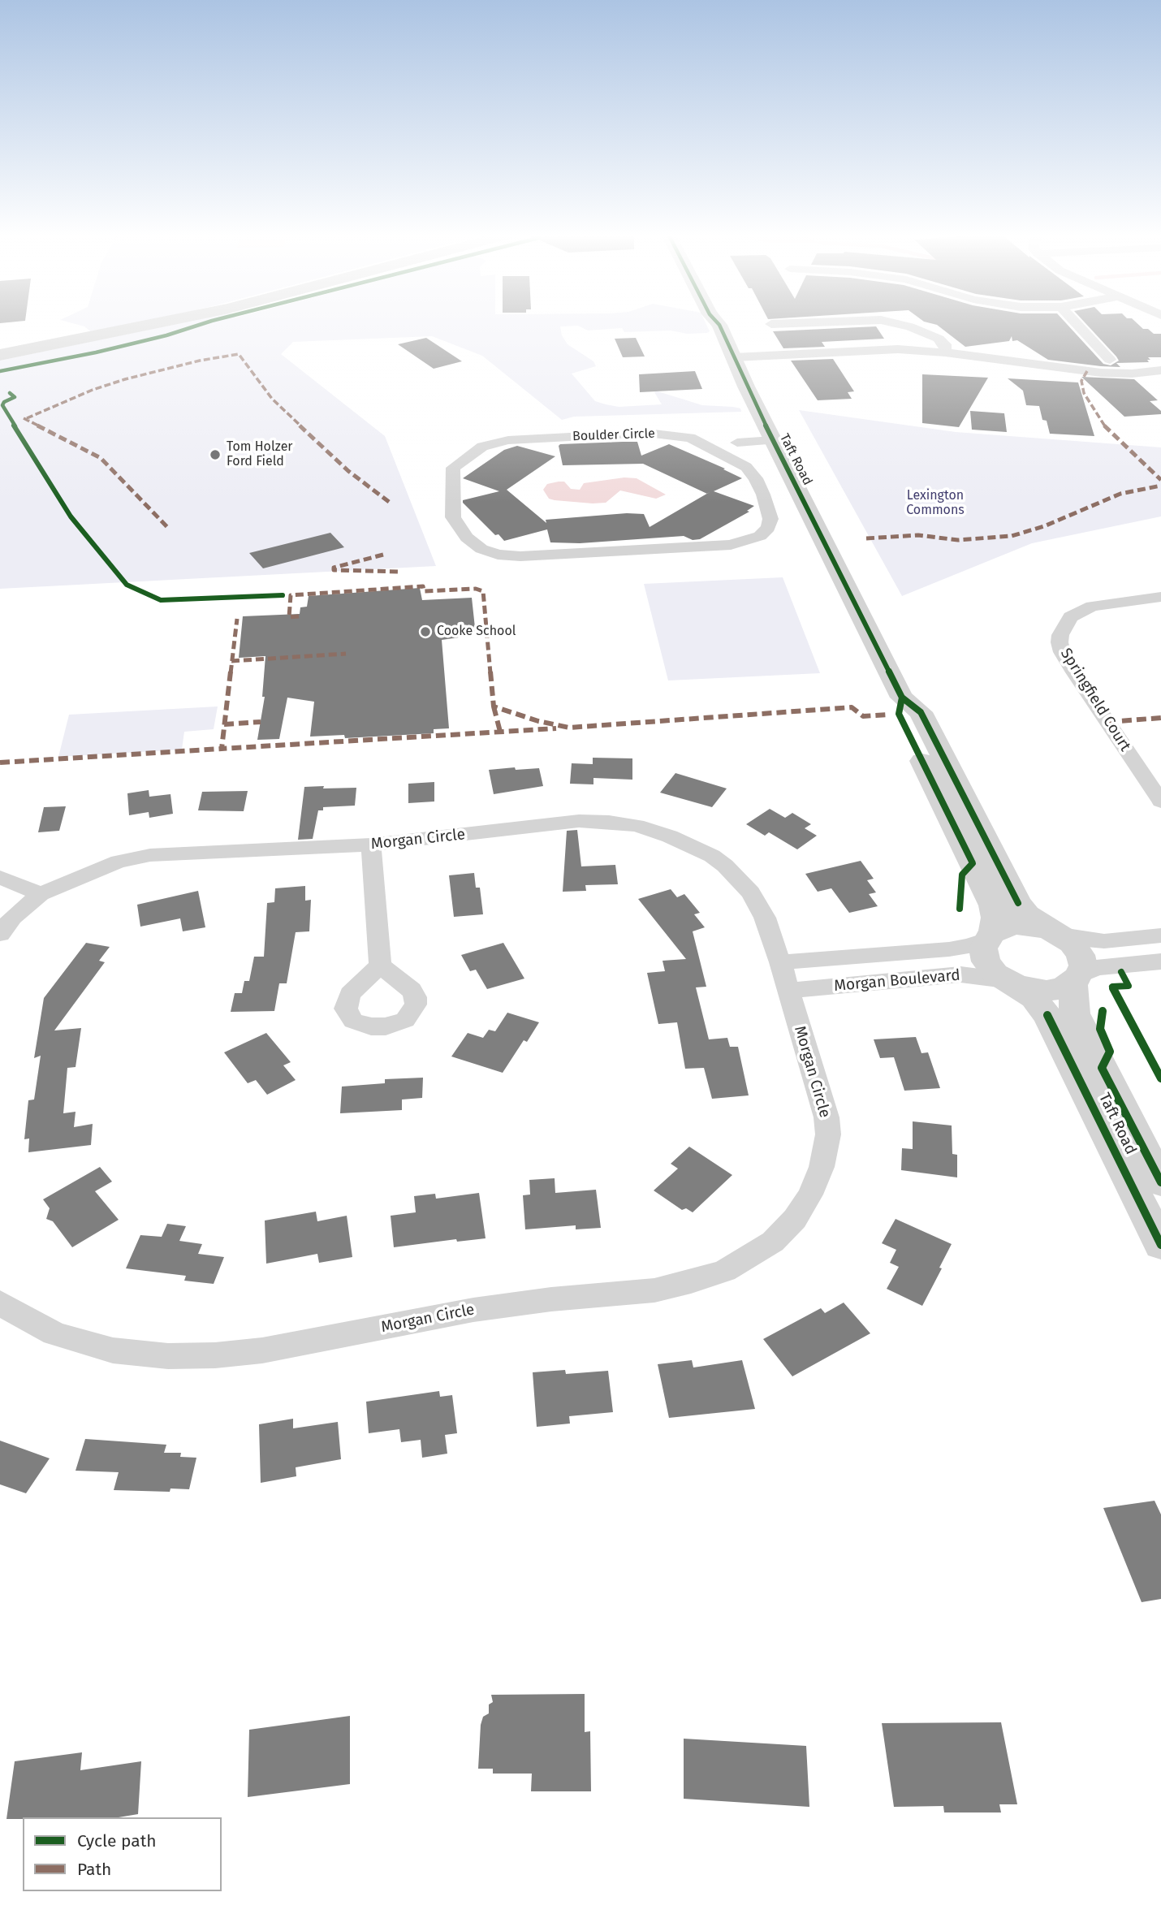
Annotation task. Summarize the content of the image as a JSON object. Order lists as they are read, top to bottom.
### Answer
{
  "streets": {
    "street": [
      "Boulder Circle",
      "Taft Road",
      "Springfield Court",
      "Morgan Circle",
      "Morgan Boulevard"
    ]
  },
  "crossings": [
    ["Taft Road", "Morgan Boulevard"],
    ["Morgan Circle", "Morgan Boulevard"]
  ],
  "parks": ["Lexington Commons"],
  "places": ["Tom Holzer Ford Field", "Cooke School"],
  "legend": ["Cycle path", "Path"]
}
